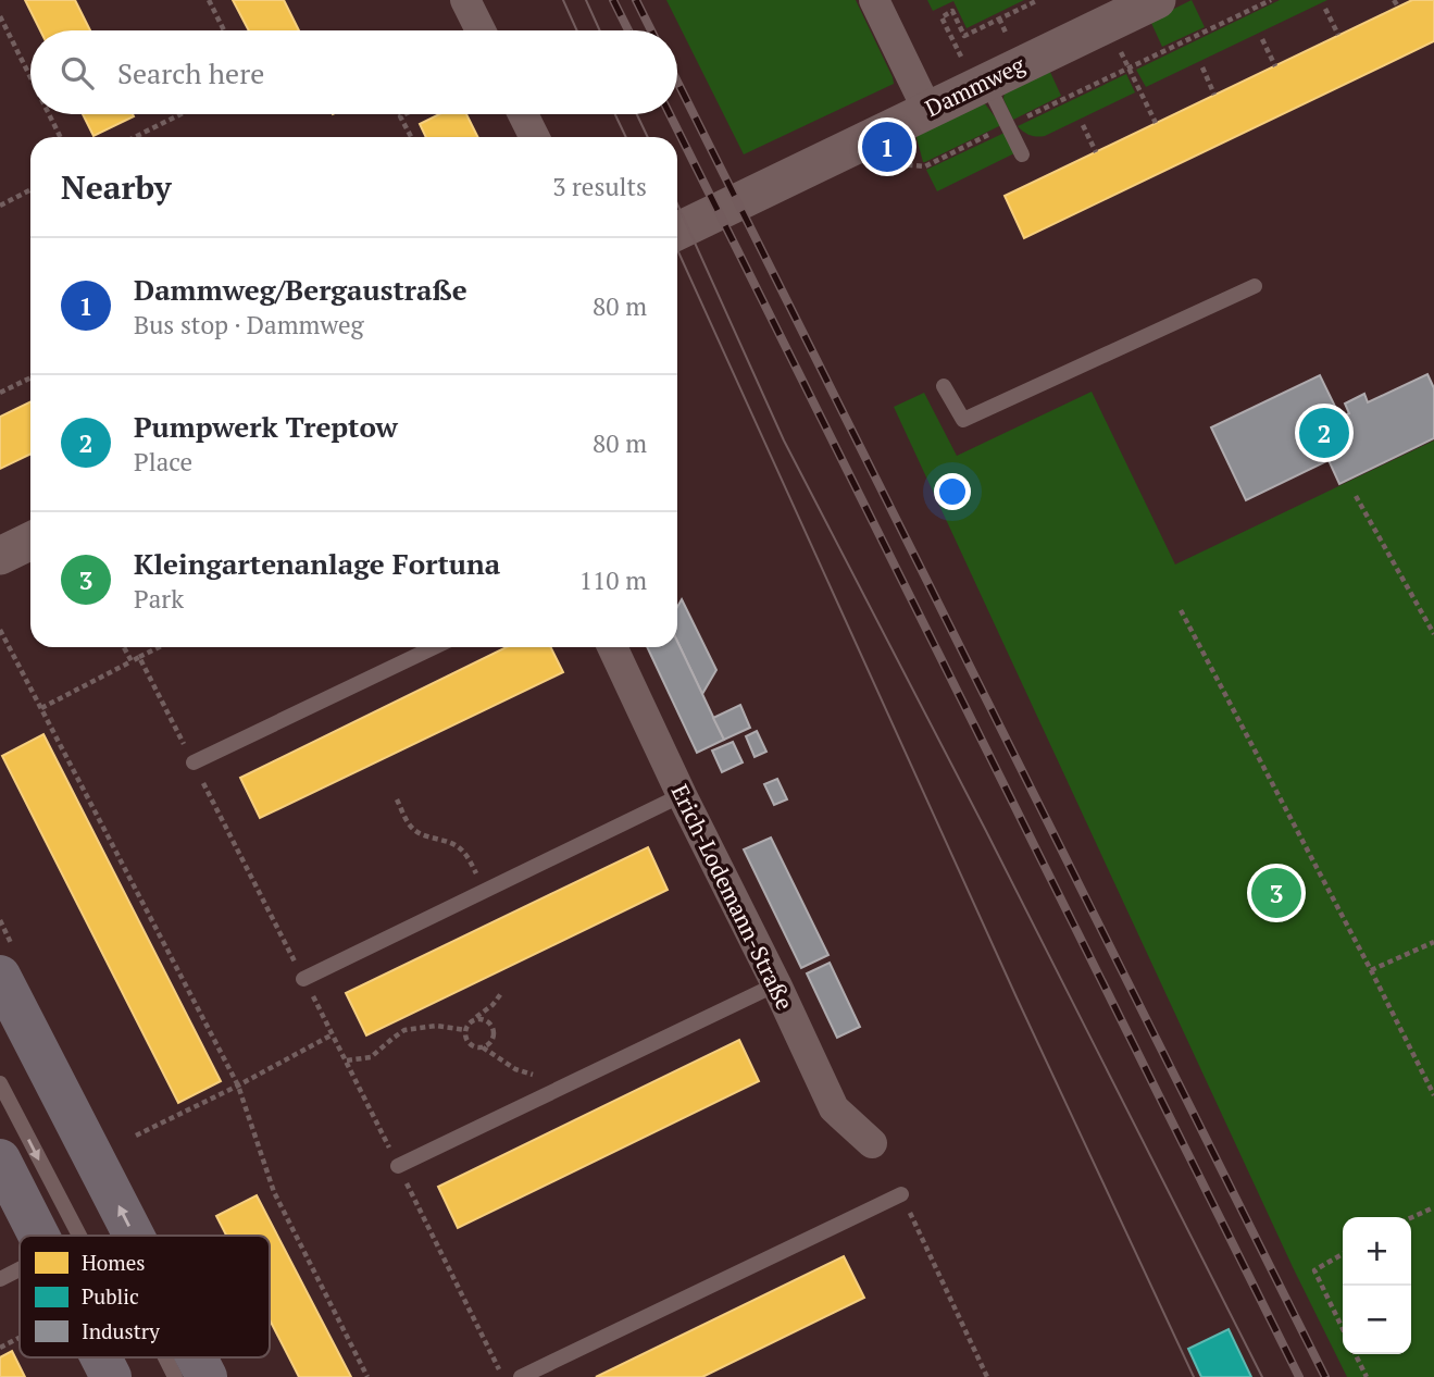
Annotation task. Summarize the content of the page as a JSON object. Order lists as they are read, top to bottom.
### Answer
{
  "streets": {
    "street": ["Dammweg", "Erich-Lodemann-Straße"]
  },
  "legend": ["Homes", "Public", "Industry"],
  "page": {
    "search": "Search here",
    "pins": ["1", "2", "3"],
    "heading": ["Nearby", "3 results"],
    "list": [
      {
        "mark": "1",
        "name": "Dammweg/Bergaustraße",
        "note": "Bus stop · Dammweg",
        "value": "80 m"
      },
      {
        "mark": "2",
        "name": "Pumpwerk Treptow",
        "note": "Place",
        "value": "80 m"
      },
      {
        "mark": "3",
        "name": "Kleingartenanlage Fortuna",
        "note": "Park",
        "value": "110 m"
      }
    ],
    "map_buttons": ["+", "−"]
  }
}
